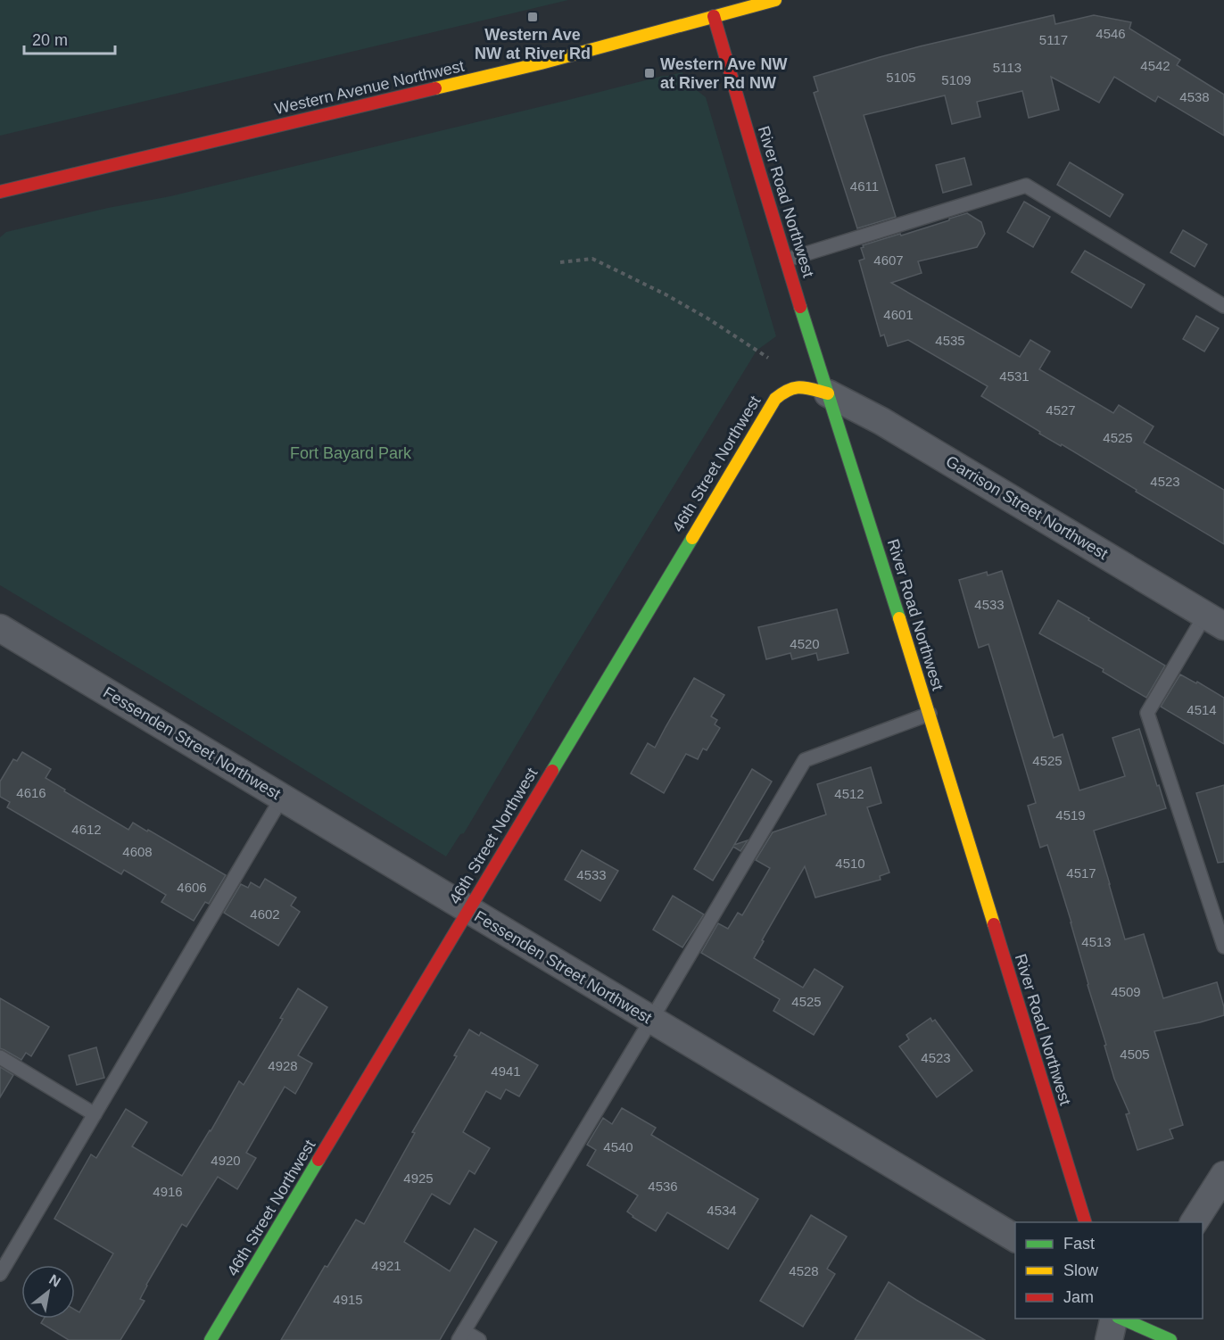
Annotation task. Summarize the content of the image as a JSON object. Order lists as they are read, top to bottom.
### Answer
{
  "streets": {
    "main road": ["Western Avenue Northwest", "River Road Northwest", "46th Street Northwest"],
    "street": ["Garrison Street Northwest", "Fessenden Street Northwest"]
  },
  "crossings": [
    ["Western Avenue Northwest", "River Road Northwest"],
    ["River Road Northwest", "46th Street Northwest"],
    ["River Road Northwest", "Garrison Street Northwest"],
    ["46th Street Northwest", "Garrison Street Northwest"],
    ["46th Street Northwest", "Fessenden Street Northwest"]
  ],
  "parks": ["Fort Bayard Park"],
  "places": {
    "transit": ["Western Ave NW at River Rd", "Western Ave NW at River Rd NW"]
  },
  "house_numbers": [
    "4546",
    "5117",
    "4542",
    "5113",
    "5105",
    "5109",
    "4538",
    "4611",
    "4607",
    "4601",
    "4535",
    "4531",
    "4527",
    "4525",
    "4523",
    "4533",
    "4520",
    "4514",
    "4525",
    "4616",
    "4512",
    "4519",
    "4612",
    "4608",
    "4510",
    "4517",
    "4533",
    "4606",
    "4602",
    "4513",
    "4509",
    "4525",
    "4505",
    "4523",
    "4928",
    "4941",
    "4540",
    "4920",
    "4925",
    "4536",
    "4916",
    "4534",
    "4921",
    "4528",
    "4915"
  ],
  "legend": ["Fast", "Slow", "Jam"],
  "scale_bar": "20 m",
  "north": "top right"
}
